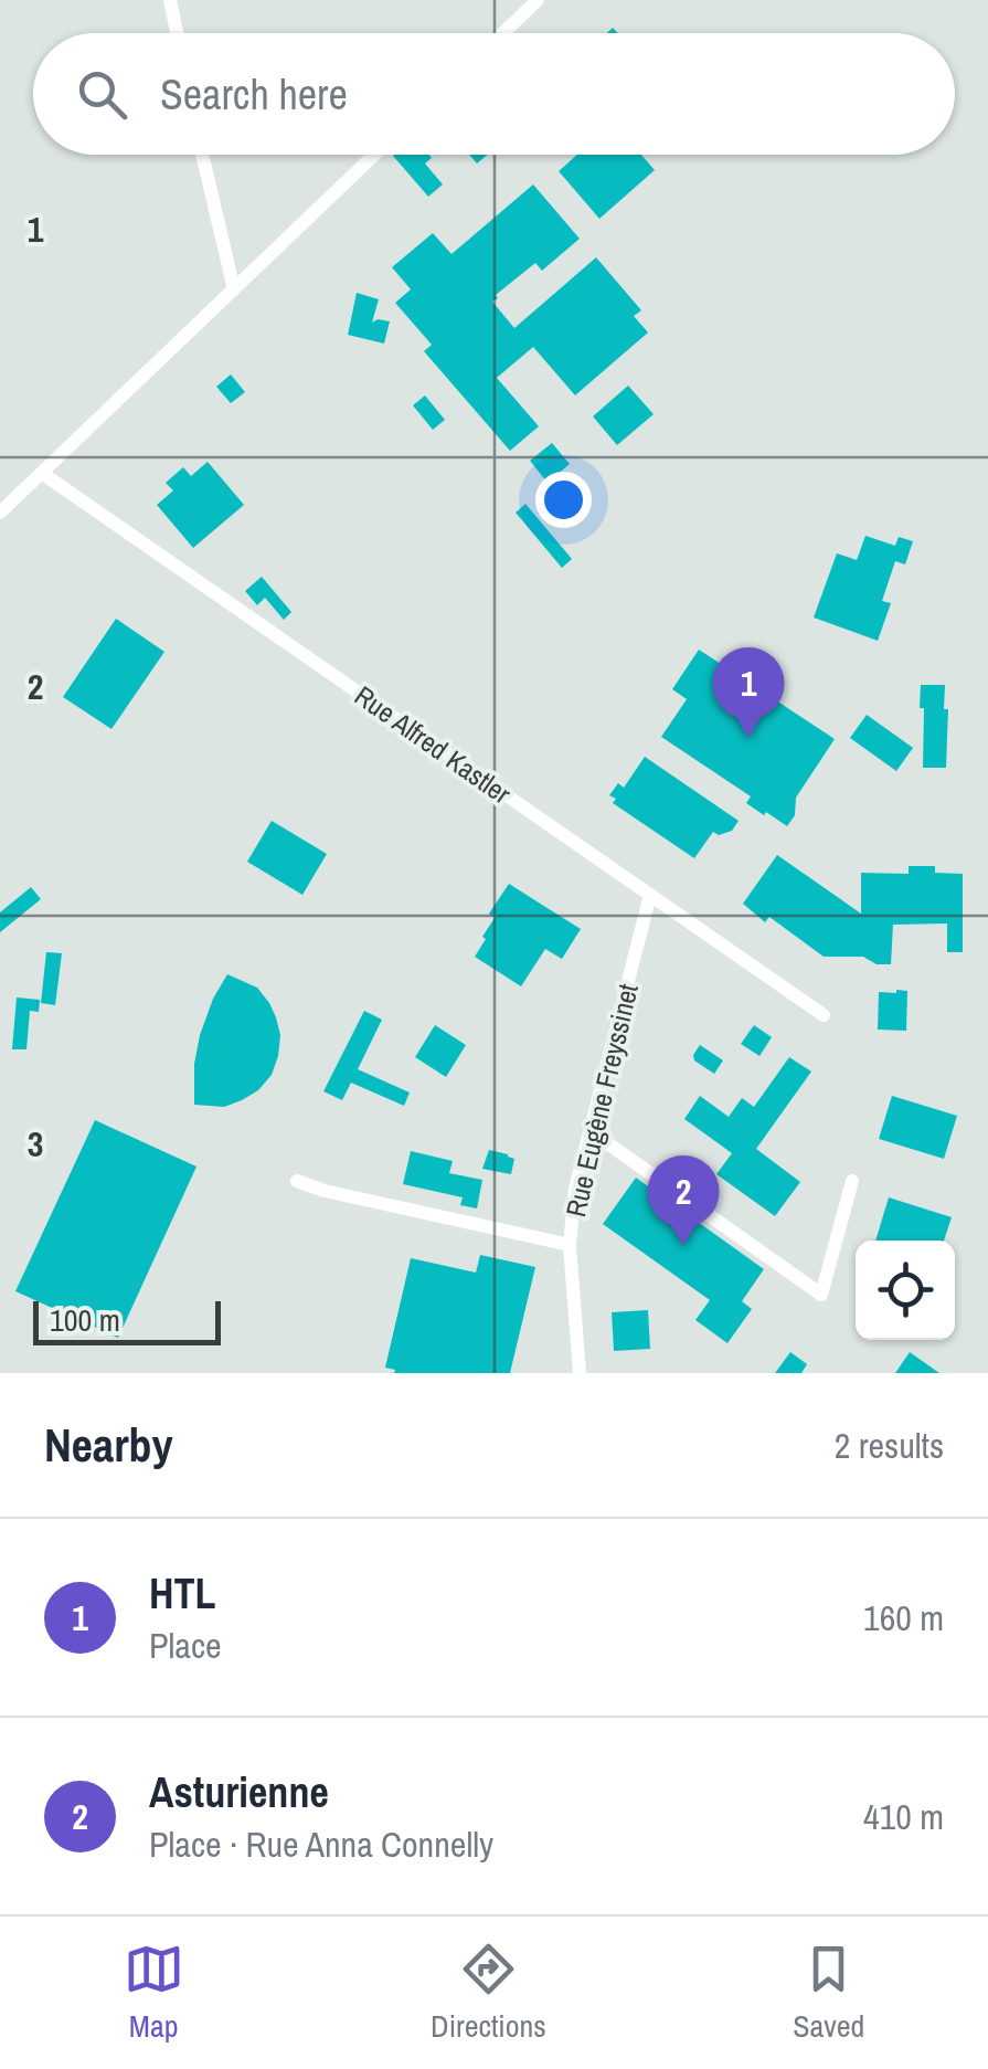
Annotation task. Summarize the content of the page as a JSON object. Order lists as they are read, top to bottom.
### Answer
{
  "streets": {
    "street": ["Rue Alfred Kastler", "Rue Eugène Freyssinet"]
  },
  "crossings": [
    ["Rue Alfred Kastler", "Rue Eugène Freyssinet"]
  ],
  "scale_bar": "100 m",
  "page": {
    "search": "Search here",
    "pins": ["1", "2"],
    "scale": "100 m",
    "heading": ["Nearby", "2 results"],
    "list": [
      {
        "mark": "1",
        "name": "HTL",
        "note": "Place",
        "value": "160 m"
      },
      {
        "mark": "2",
        "name": "Asturienne",
        "note": "Place · Rue Anna Connelly",
        "value": "410 m"
      }
    ],
    "nav": ["Map", "Directions", "Saved"]
  },
  "grid": {
    "rows": ["1", "2", "3"]
  }
}
